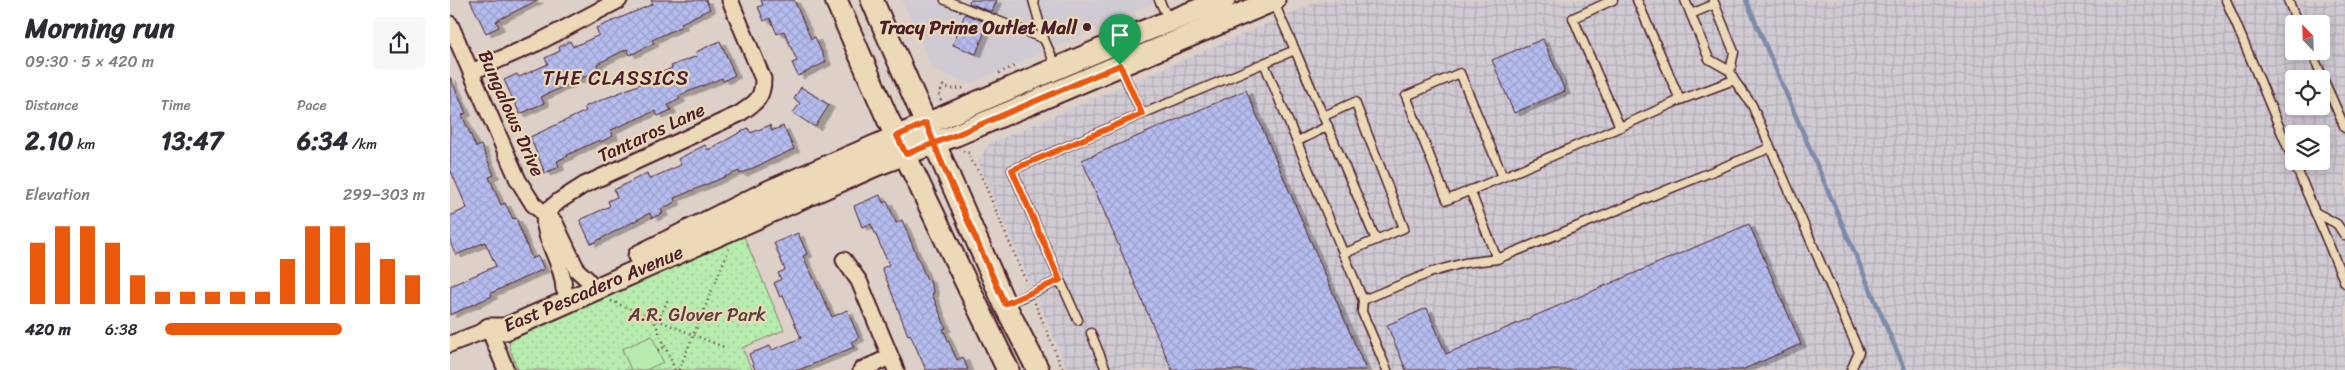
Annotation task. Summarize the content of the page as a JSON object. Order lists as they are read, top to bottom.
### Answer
{
  "streets": {
    "street": ["Bungalows Drive", "Tantaros Lane", "East Pescadero Avenue"]
  },
  "crossings": [
    ["Bungalows Drive", "Tantaros Lane"],
    ["Bungalows Drive", "East Pescadero Avenue"]
  ],
  "districts": ["THE CLASSICS"],
  "parks": ["A.R. Glover Park"],
  "places": ["Tracy Prime Outlet Mall"],
  "north": "top left",
  "page": {
    "heading": ["Morning run", "09:30 · 5 × 420 m"],
    "stats": [
      ["Distance", "2.10 km"],
      ["Time", "13:47"],
      ["Pace", "6:34 /km"]
    ],
    "chart": ["Elevation", "299–303 m"],
    "list": [
      {
        "name": "420 m",
        "note": "6:38"
      }
    ]
  }
}
